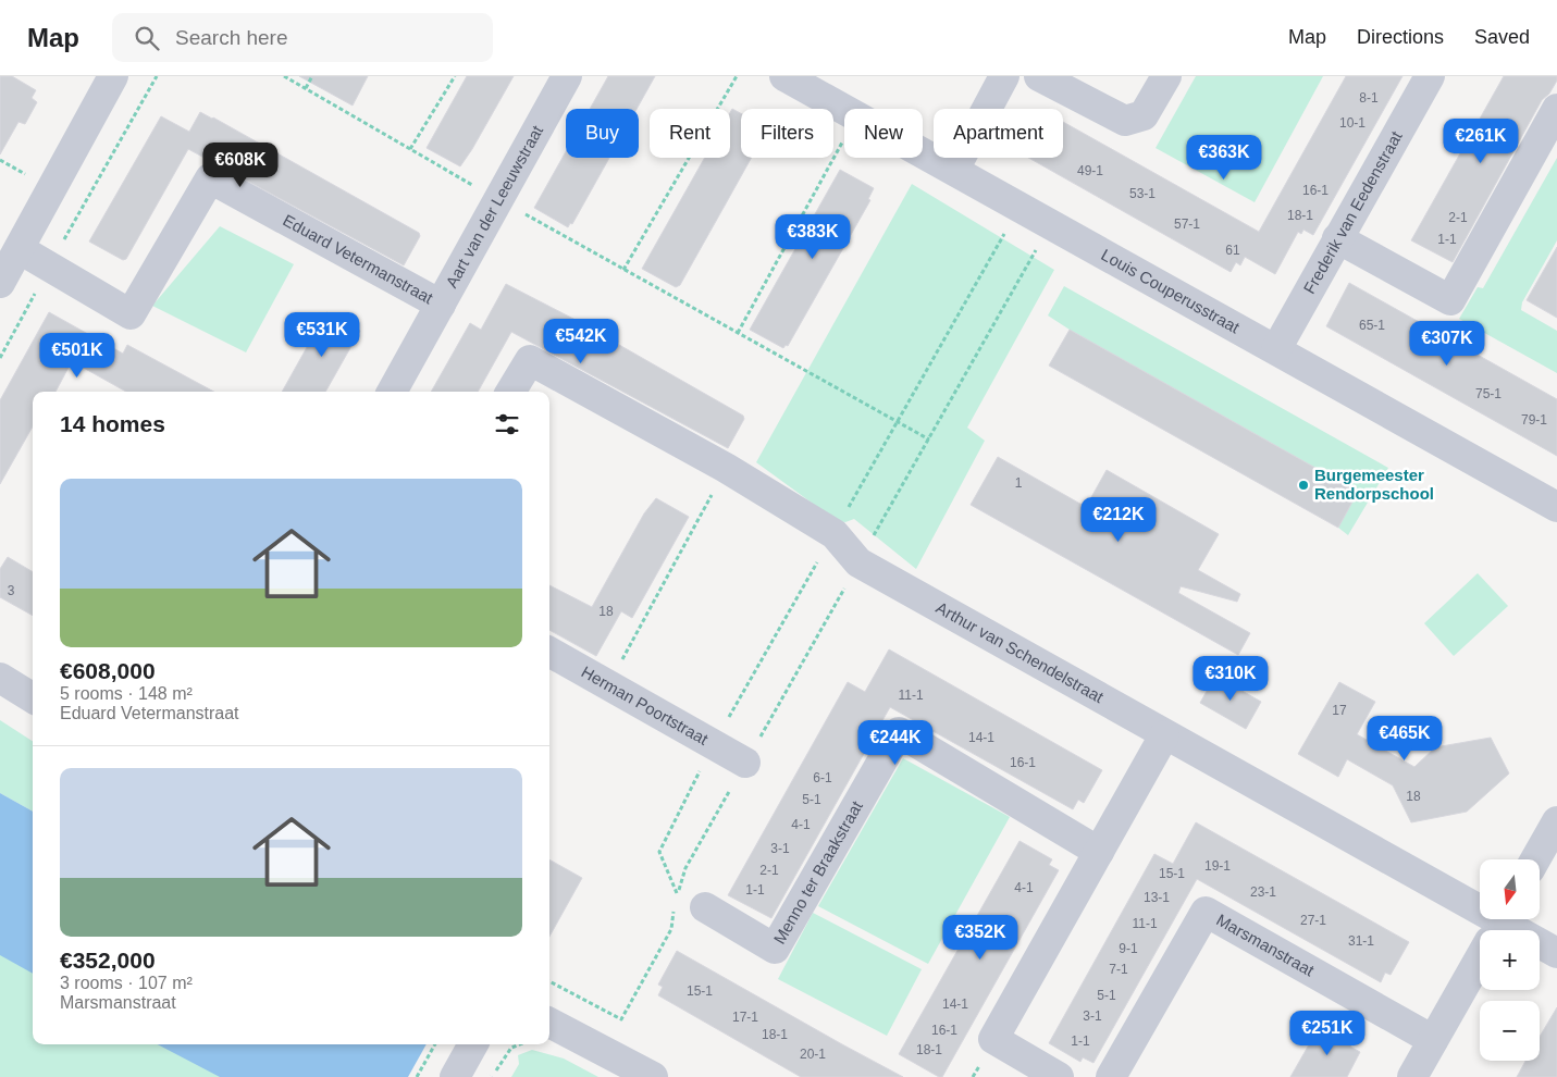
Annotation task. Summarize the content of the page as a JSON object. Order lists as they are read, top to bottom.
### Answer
{
  "streets": {
    "street": [
      "Aart van der Leeuwstraat",
      "Frederik van Eedenstraat",
      "Eduard Vetermanstraat",
      "Louis Couperusstraat",
      "Arthur van Schendelstraat",
      "Herman Poortstraat",
      "Menno ter Braakstraat",
      "Marsmanstraat"
    ]
  },
  "crossings": [
    ["Aart van der Leeuwstraat", "Eduard Vetermanstraat"],
    ["Frederik van Eedenstraat", "Louis Couperusstraat"]
  ],
  "places": ["Burgemeester Rendorpschool"],
  "house_numbers": [
    "8-1",
    "10-1",
    "49-1",
    "16-1",
    "53-1",
    "18-1",
    "2-1",
    "57-1",
    "1-1",
    "61",
    "65-1",
    "75-1",
    "79-1",
    "1",
    "3",
    "18",
    "11-1",
    "17",
    "14-1",
    "16-1",
    "6-1",
    "18",
    "5-1",
    "4-1",
    "3-1",
    "19-1",
    "2-1",
    "15-1",
    "4-1",
    "1-1",
    "23-1",
    "13-1",
    "27-1",
    "11-1",
    "31-1",
    "9-1",
    "7-1",
    "15-1",
    "5-1",
    "14-1",
    "3-1",
    "17-1",
    "16-1",
    "18-1",
    "1-1",
    "18-1",
    "20-1"
  ],
  "north": "bottom",
  "page": {
    "header": "Map",
    "search": "Search here",
    "nav": ["Map", "Directions", "Saved"],
    "chip": [
      "Buy",
      "Rent",
      "Filters",
      "New",
      "Apartment"
    ],
    "price": [
      "€261K",
      "€363K",
      "€608K",
      "€383K",
      "€531K",
      "€542K",
      "€307K",
      "€501K",
      "€212K",
      "€310K",
      "€465K",
      "€244K",
      "€352K",
      "€251K"
    ],
    "heading": "14 homes",
    "list": [
      {
        "name": "€608,000",
        "note": "5 rooms · 148 m² · Eduard Vetermanstraat"
      },
      {
        "name": "€352,000",
        "note": "3 rooms · 107 m² · Marsmanstraat"
      }
    ],
    "map_buttons": ["+", "−"]
  }
}
